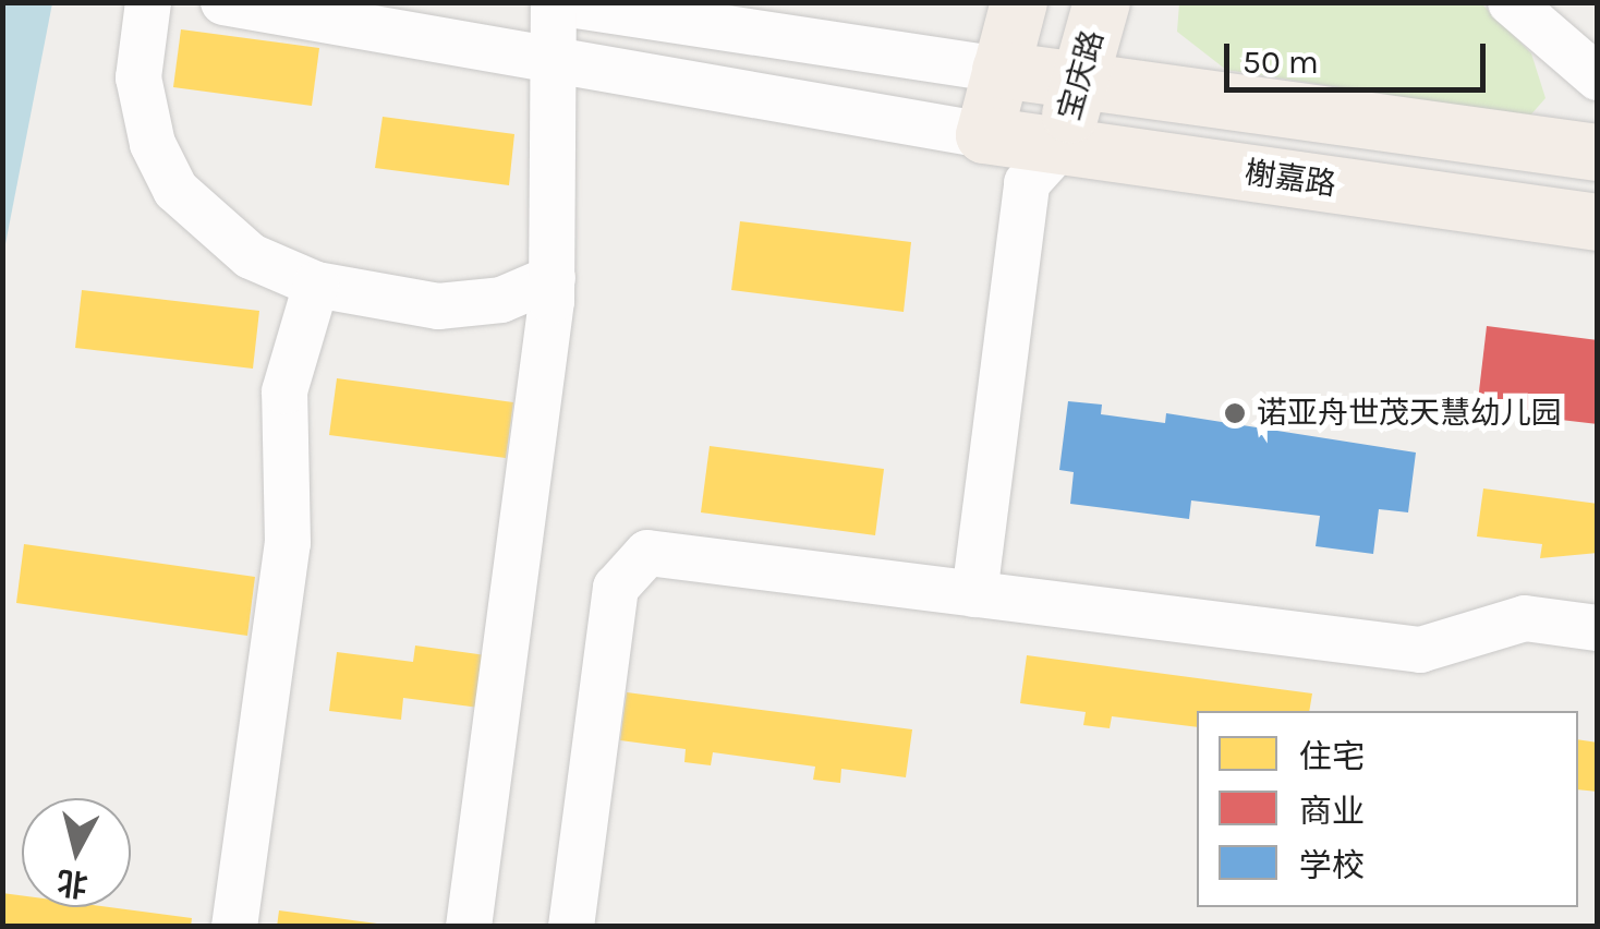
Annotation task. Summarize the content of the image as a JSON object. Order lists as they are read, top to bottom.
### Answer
{
  "streets": {
    "main road": ["宝庆路", "榭嘉路"]
  },
  "crossings": [
    ["宝庆路", "榭嘉路"]
  ],
  "places": ["诺亚舟世茂天慧幼儿园"],
  "legend": ["住宅", "商业", "学校"],
  "scale_bar": "50 m",
  "north": "bottom"
}
